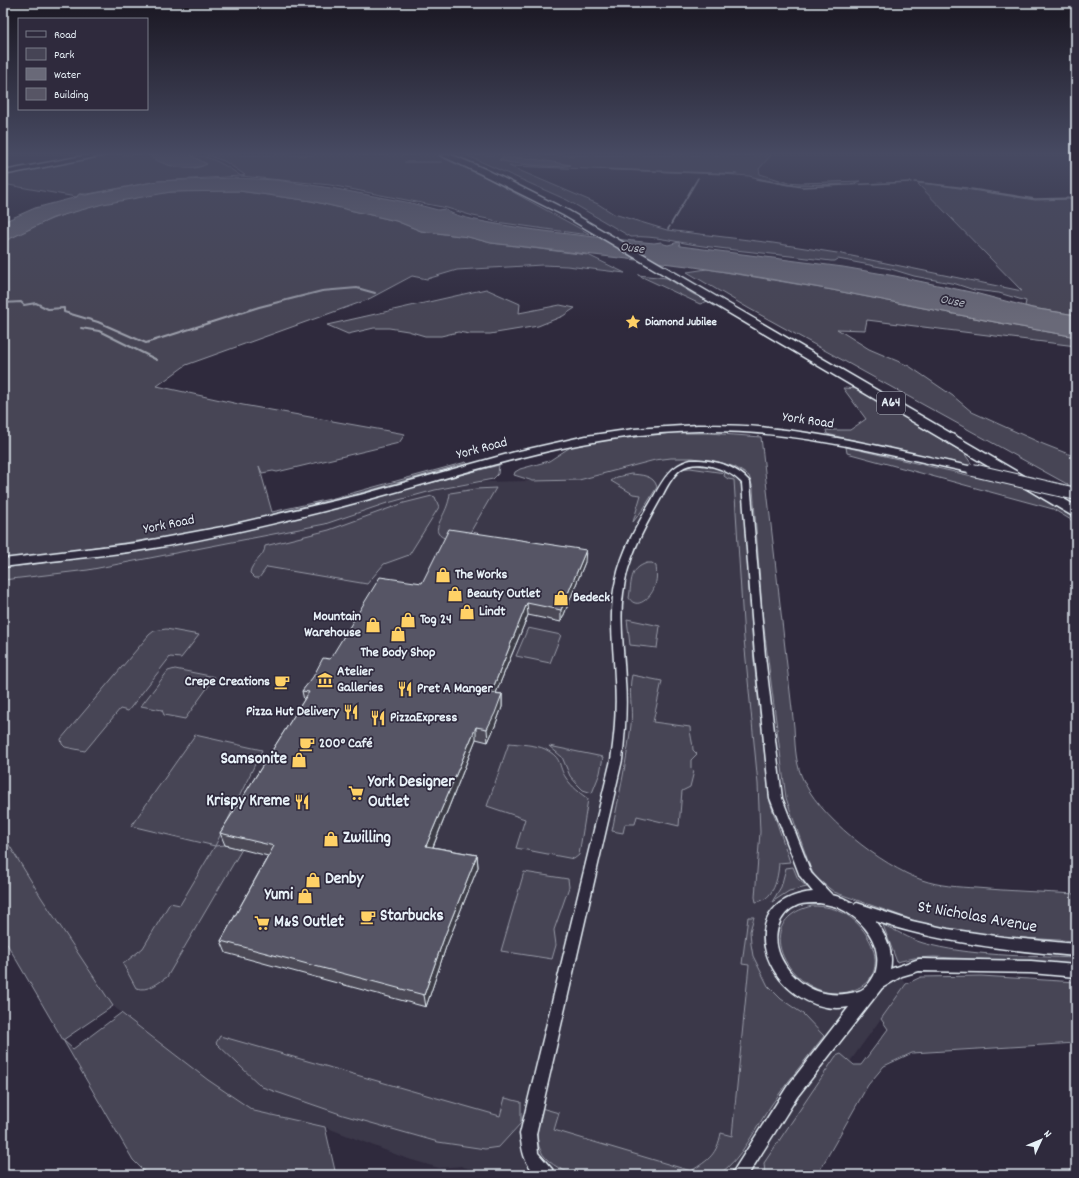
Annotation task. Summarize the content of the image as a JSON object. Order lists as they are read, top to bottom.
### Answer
{
  "streets": {
    "highway": ["A64"],
    "main road": ["York Road"],
    "street": ["St Nicholas Avenue"]
  },
  "water": ["Ouse"],
  "places": {
    "place": ["Diamond Jubilee"],
    "shop": [
      "The Works",
      "Beauty Outlet",
      "Bedeck",
      "Lindt",
      "Tog 24",
      "Mountain Warehouse",
      "The Body Shop",
      "Samsonite",
      "Zwilling",
      "Denby",
      "Yumi"
    ],
    "museum": ["Atelier Galleries"],
    "cafe": ["Crepe Creations", "200° Café", "Starbucks"],
    "restaurant": [
      "Pret A Manger",
      "Pizza Hut Delivery",
      "PizzaExpress",
      "Krispy Kreme"
    ],
    "supermarket": ["York Designer Outlet", "M&S Outlet"]
  },
  "legend": [
    "Road",
    "Park",
    "Water",
    "Building"
  ],
  "north": "top right"
}
